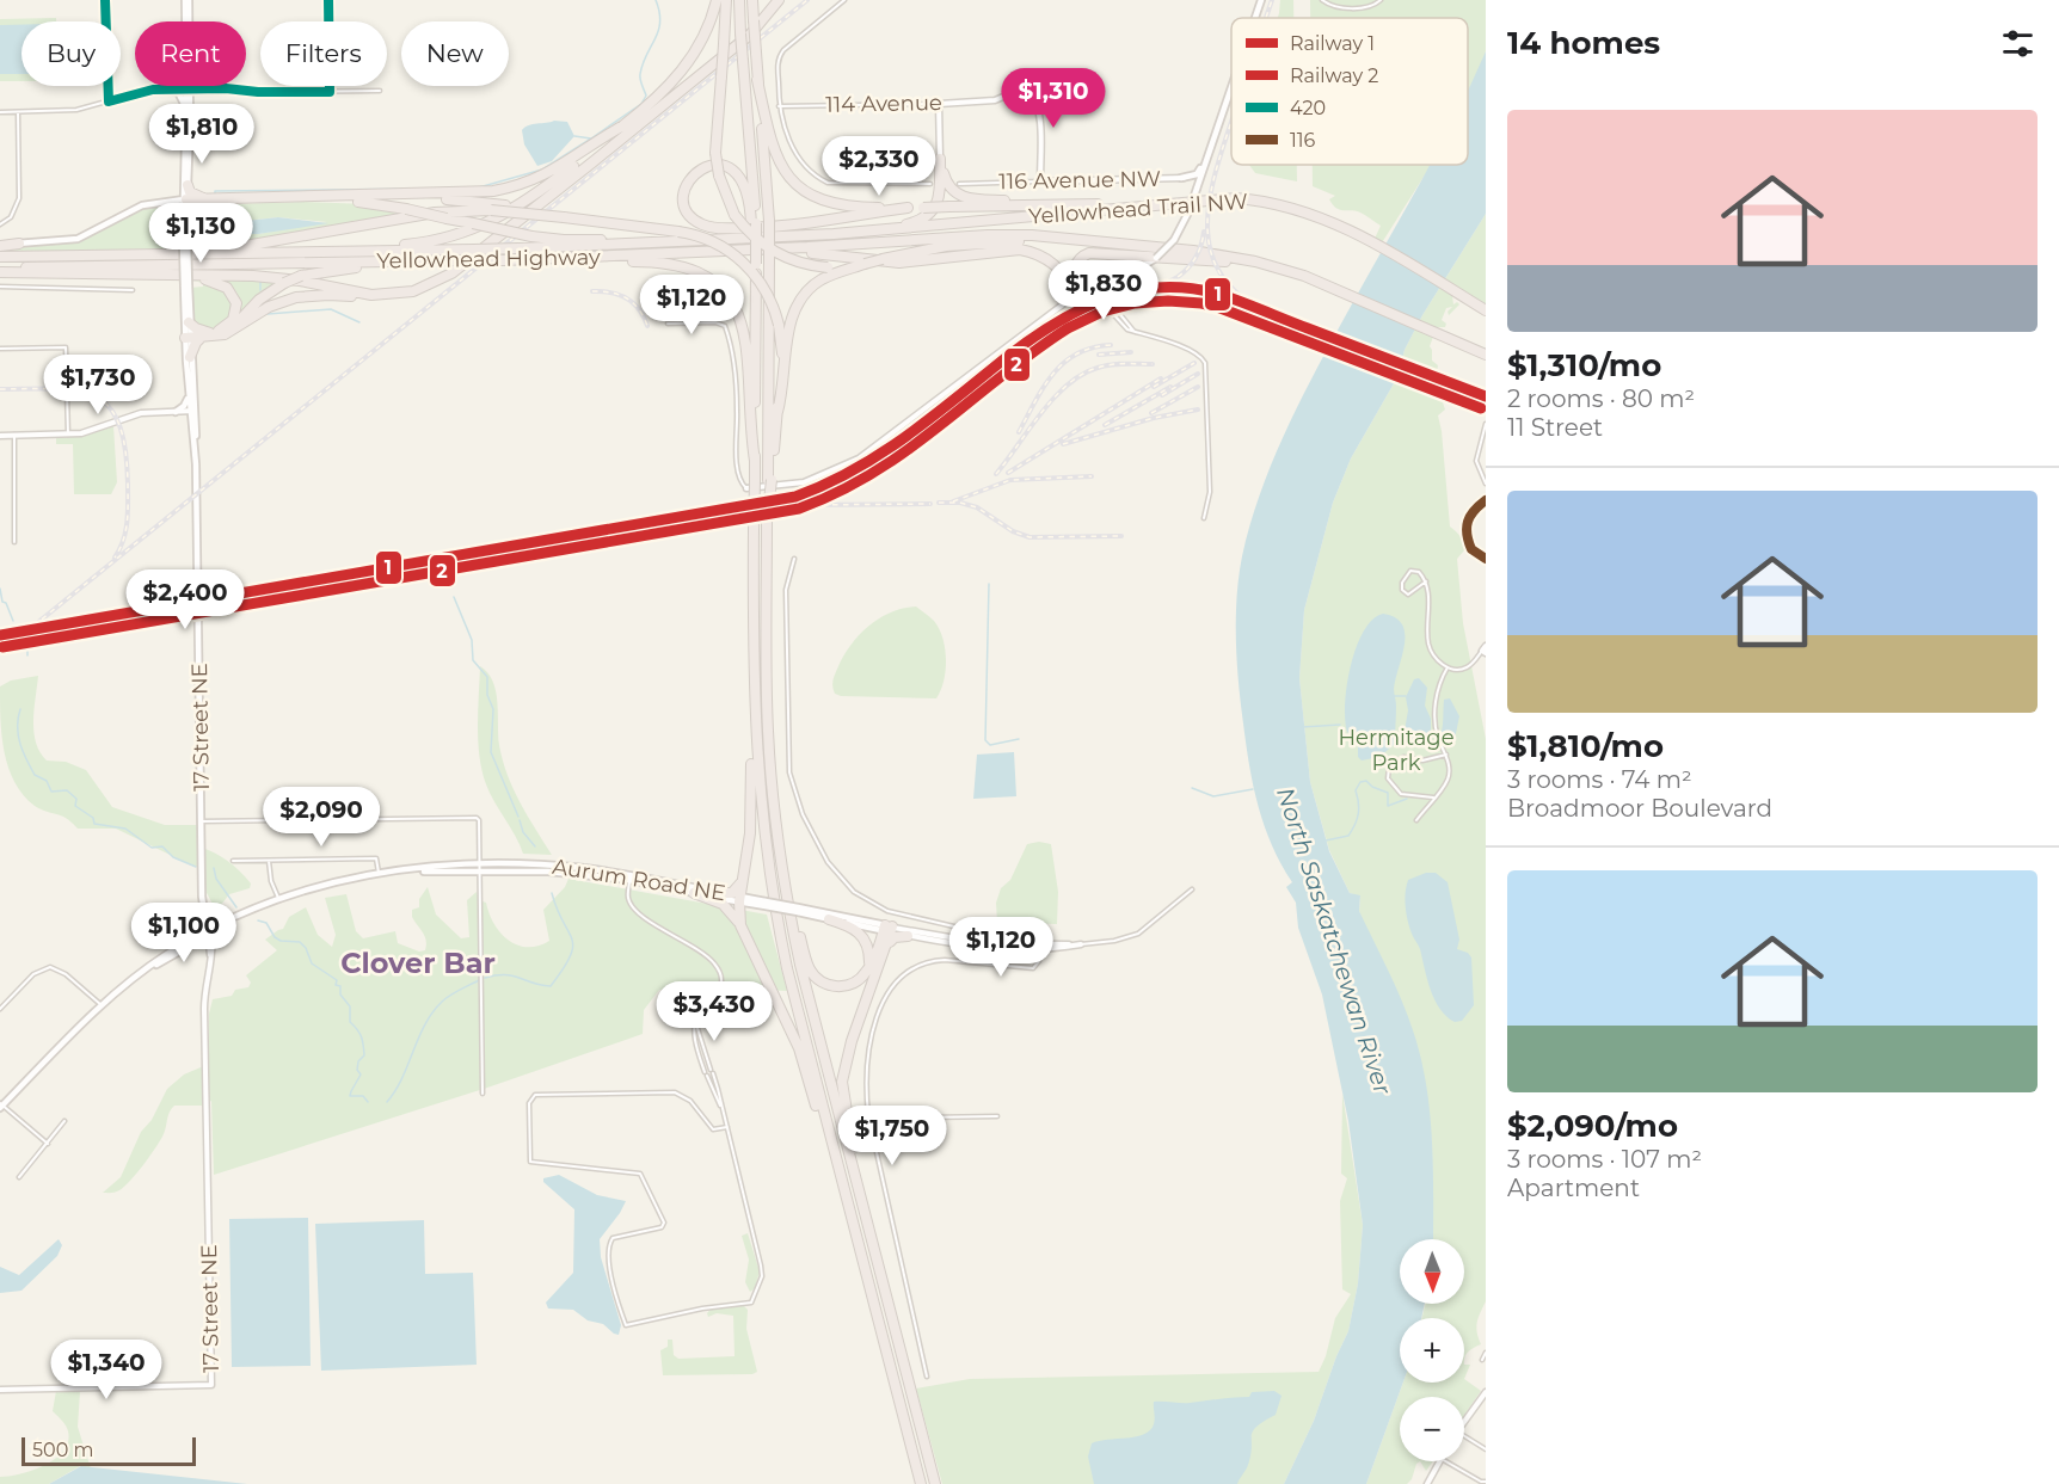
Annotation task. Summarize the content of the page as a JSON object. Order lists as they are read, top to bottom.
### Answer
{
  "streets": {
    "highway": ["Yellowhead Trail NW", "Yellowhead Highway"],
    "main road": ["17 Street NE", "Aurum Road NE"],
    "street": ["114 Avenue", "116 Avenue NW"]
  },
  "crossings": [
    ["114 Avenue", "116 Avenue NW"],
    ["Yellowhead Trail NW", "Yellowhead Highway"],
    ["17 Street NE", "Aurum Road NE"]
  ],
  "districts": ["Clover Bar"],
  "water": ["North Saskatchewan River"],
  "parks": ["Hermitage Park"],
  "lines": [
    "transit line 420",
    "rail line 1",
    "rail line 2",
    "transit line 116"
  ],
  "legend": [
    "Railway 1",
    "Railway 2",
    "420",
    "116"
  ],
  "scale_bar": "500 m",
  "north": "bottom",
  "page": {
    "heading": "14 homes",
    "chip": [
      "Buy",
      "Rent",
      "Filters",
      "New"
    ],
    "price": [
      "$1,310",
      "$1,810",
      "$2,330",
      "$1,130",
      "$1,830",
      "$1,120",
      "$1,730",
      "$2,400",
      "$2,090",
      "$1,100",
      "$1,120",
      "$3,430",
      "$1,750",
      "$1,340"
    ],
    "list": [
      {
        "name": "$1,310/mo",
        "note": "2 rooms · 80 m² · 11 Street"
      },
      {
        "name": "$1,810/mo",
        "note": "3 rooms · 74 m² · Broadmoor Boulevard"
      },
      {
        "name": "$2,090/mo",
        "note": "3 rooms · 107 m² · Apartment"
      }
    ],
    "map_buttons": ["+", "−"],
    "scale": "500 m"
  }
}
